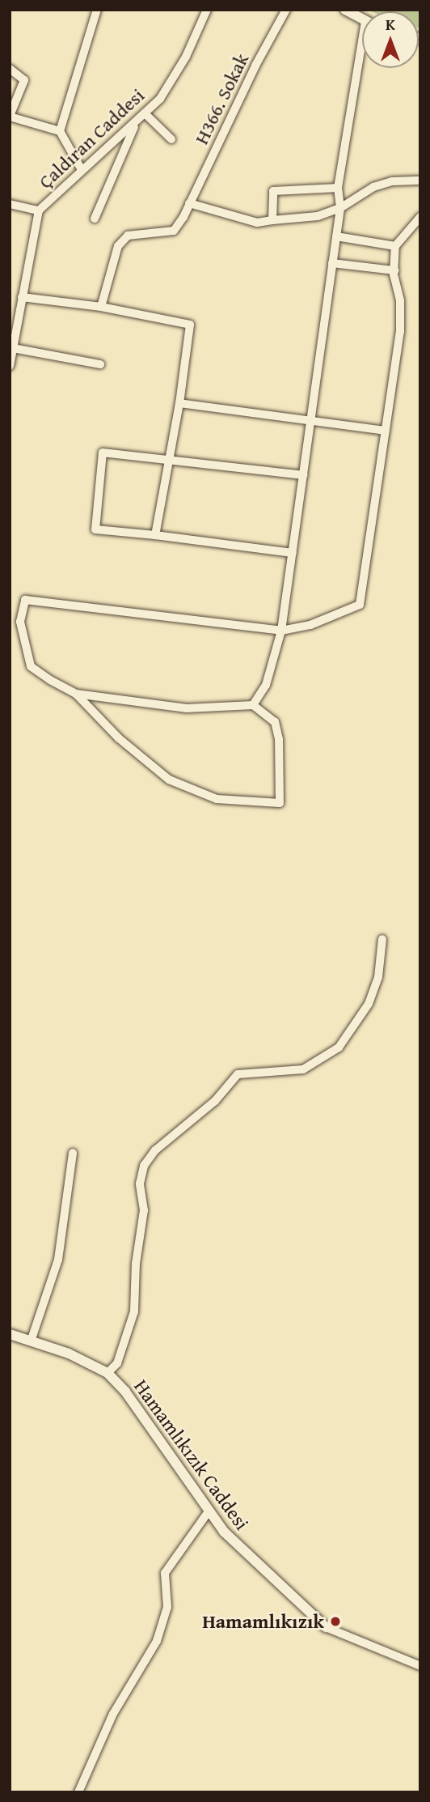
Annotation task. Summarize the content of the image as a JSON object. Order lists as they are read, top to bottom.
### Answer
{
  "streets": {
    "street": ["H366. Sokak", "Çaldıran Caddesi", "Hamamlıkızık Caddesi"]
  },
  "places": ["Hamamlıkızık"],
  "north": "top"
}
